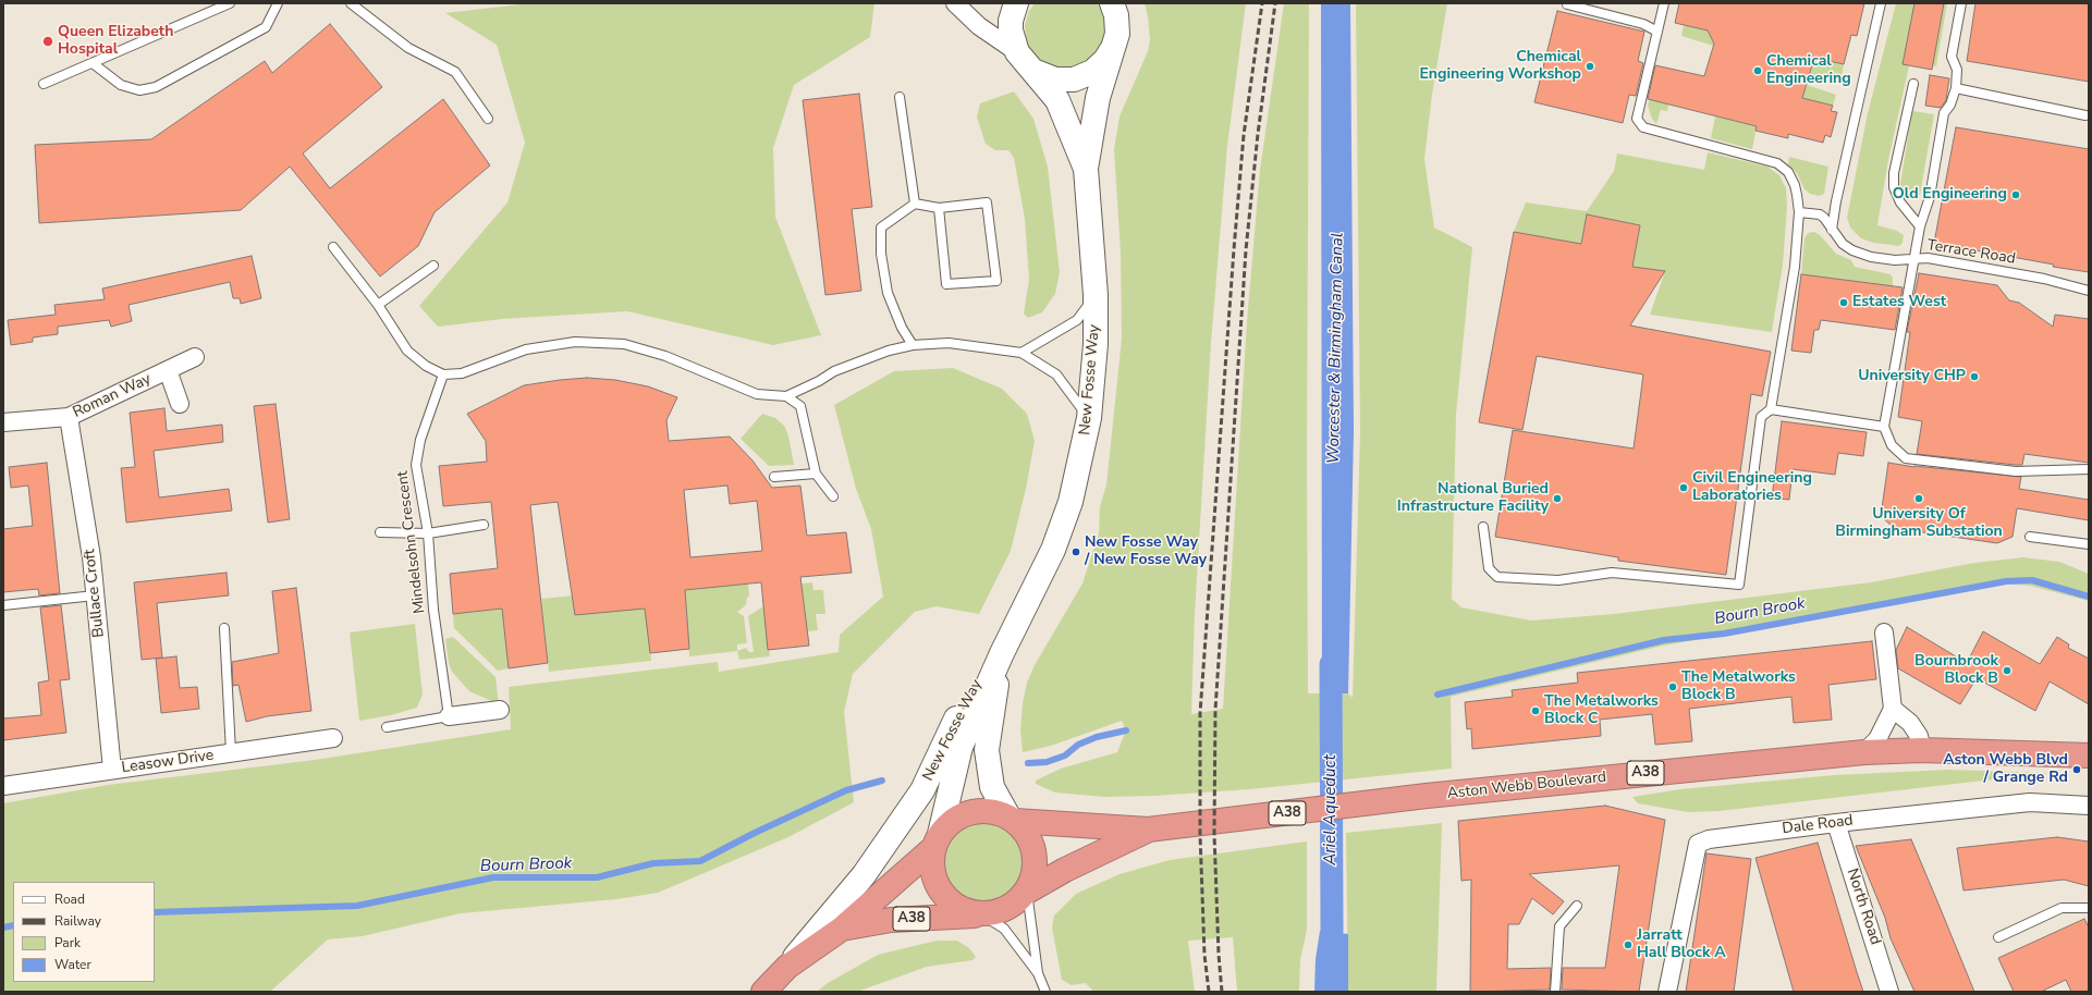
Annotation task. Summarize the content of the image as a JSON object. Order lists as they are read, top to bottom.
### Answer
{
  "streets": {
    "highway": ["A38", "Aston Webb Boulevard"],
    "street": [
      "New Fosse Way",
      "Roman Way",
      "Bullace Croft",
      "Leasow Drive",
      "Dale Road",
      "North Road"
    ],
    "lane": ["Terrace Road", "Mindelsohn Crescent"]
  },
  "crossings": [
    ["New Fosse Way", "A38"],
    ["New Fosse Way", "Aston Webb Boulevard"],
    ["Roman Way", "Bullace Croft"],
    ["Bullace Croft", "Leasow Drive"],
    ["A38", "Aston Webb Boulevard"],
    ["Dale Road", "North Road"]
  ],
  "water": ["Worcester & Birmingham Canal", "Bourn Brook", "Ariel Aqueduct"],
  "places": [
    "Queen Elizabeth Hospital",
    "Chemical Engineering Workshop",
    "Chemical Engineering",
    "Old Engineering",
    "Estates West",
    "University CHP",
    "Civil Engineering Laboratories",
    "National Buried Infrastructure Facility",
    "University Of Birmingham Substation",
    "New Fosse Way / New Fosse Way",
    "Bournbrook Block B",
    "The Metalworks Block B",
    "The Metalworks Block C",
    "Aston Webb Blvd / Grange Rd",
    "Jarratt Hall Block A"
  ],
  "legend": [
    "Road",
    "Railway",
    "Park",
    "Water"
  ]
}
